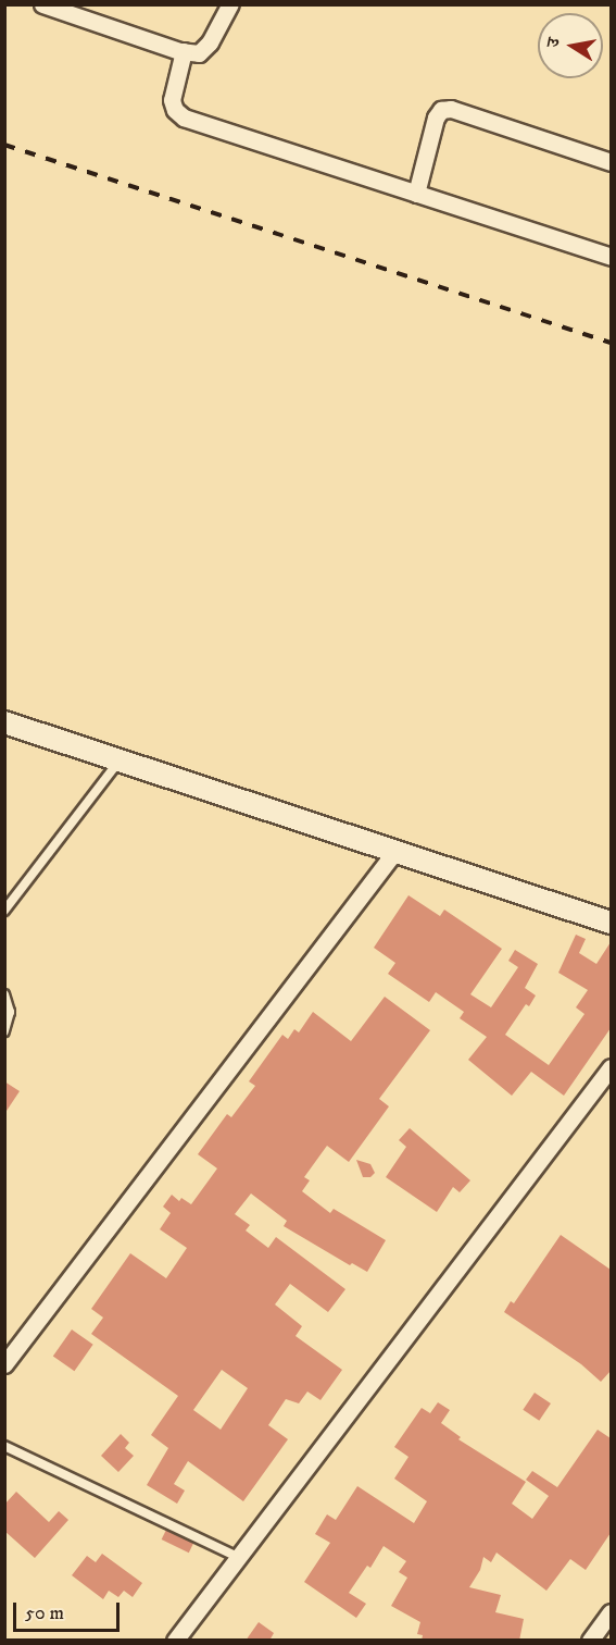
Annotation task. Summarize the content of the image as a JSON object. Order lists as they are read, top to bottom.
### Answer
{
  "scale_bar": "50 m",
  "north": "left"
}
